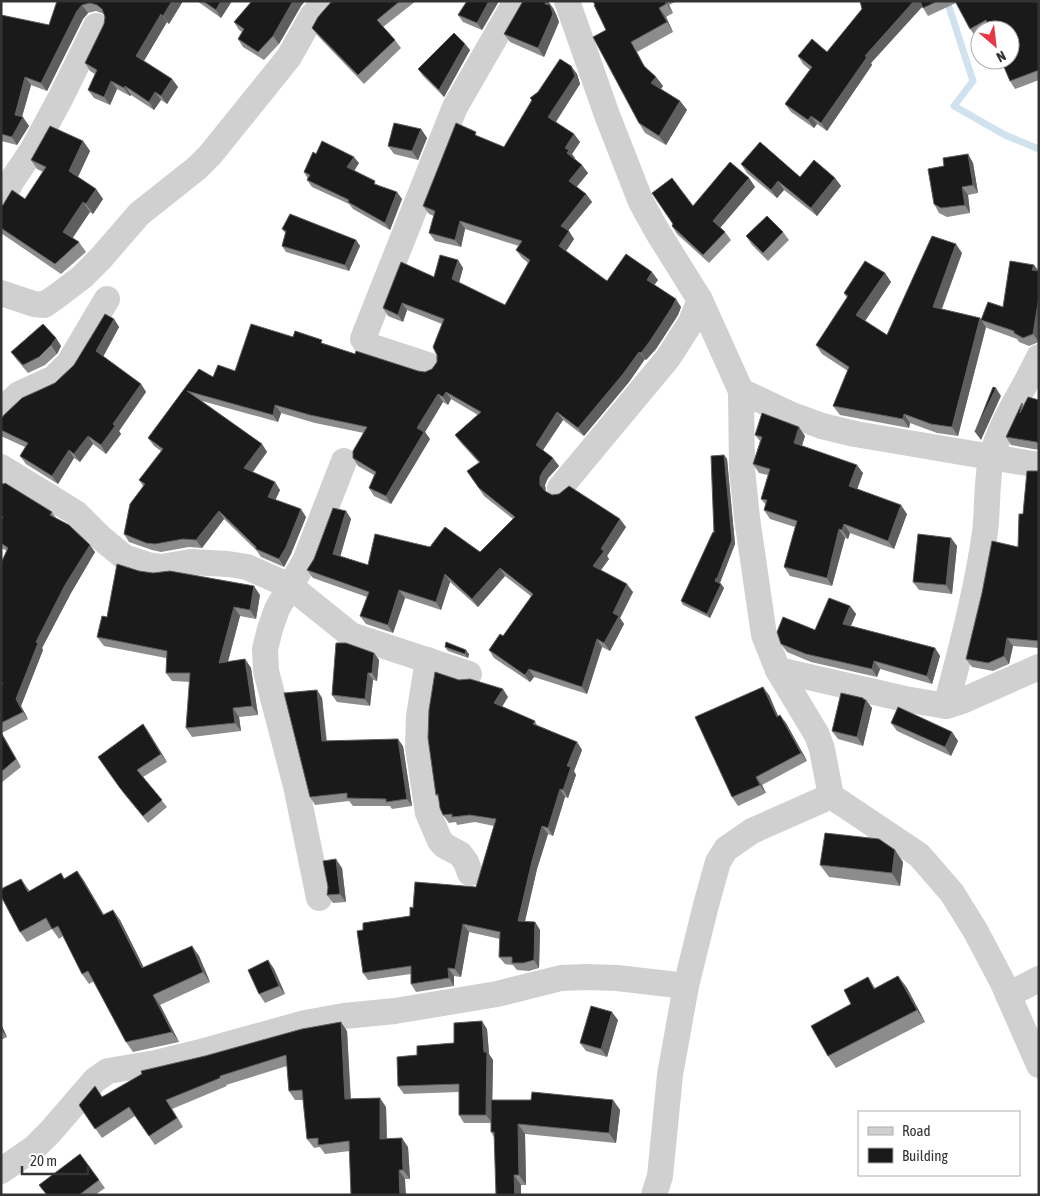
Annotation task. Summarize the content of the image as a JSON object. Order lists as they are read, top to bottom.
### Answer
{
  "legend": ["Road", "Building"],
  "scale_bar": "20 m",
  "north": "bottom right"
}
